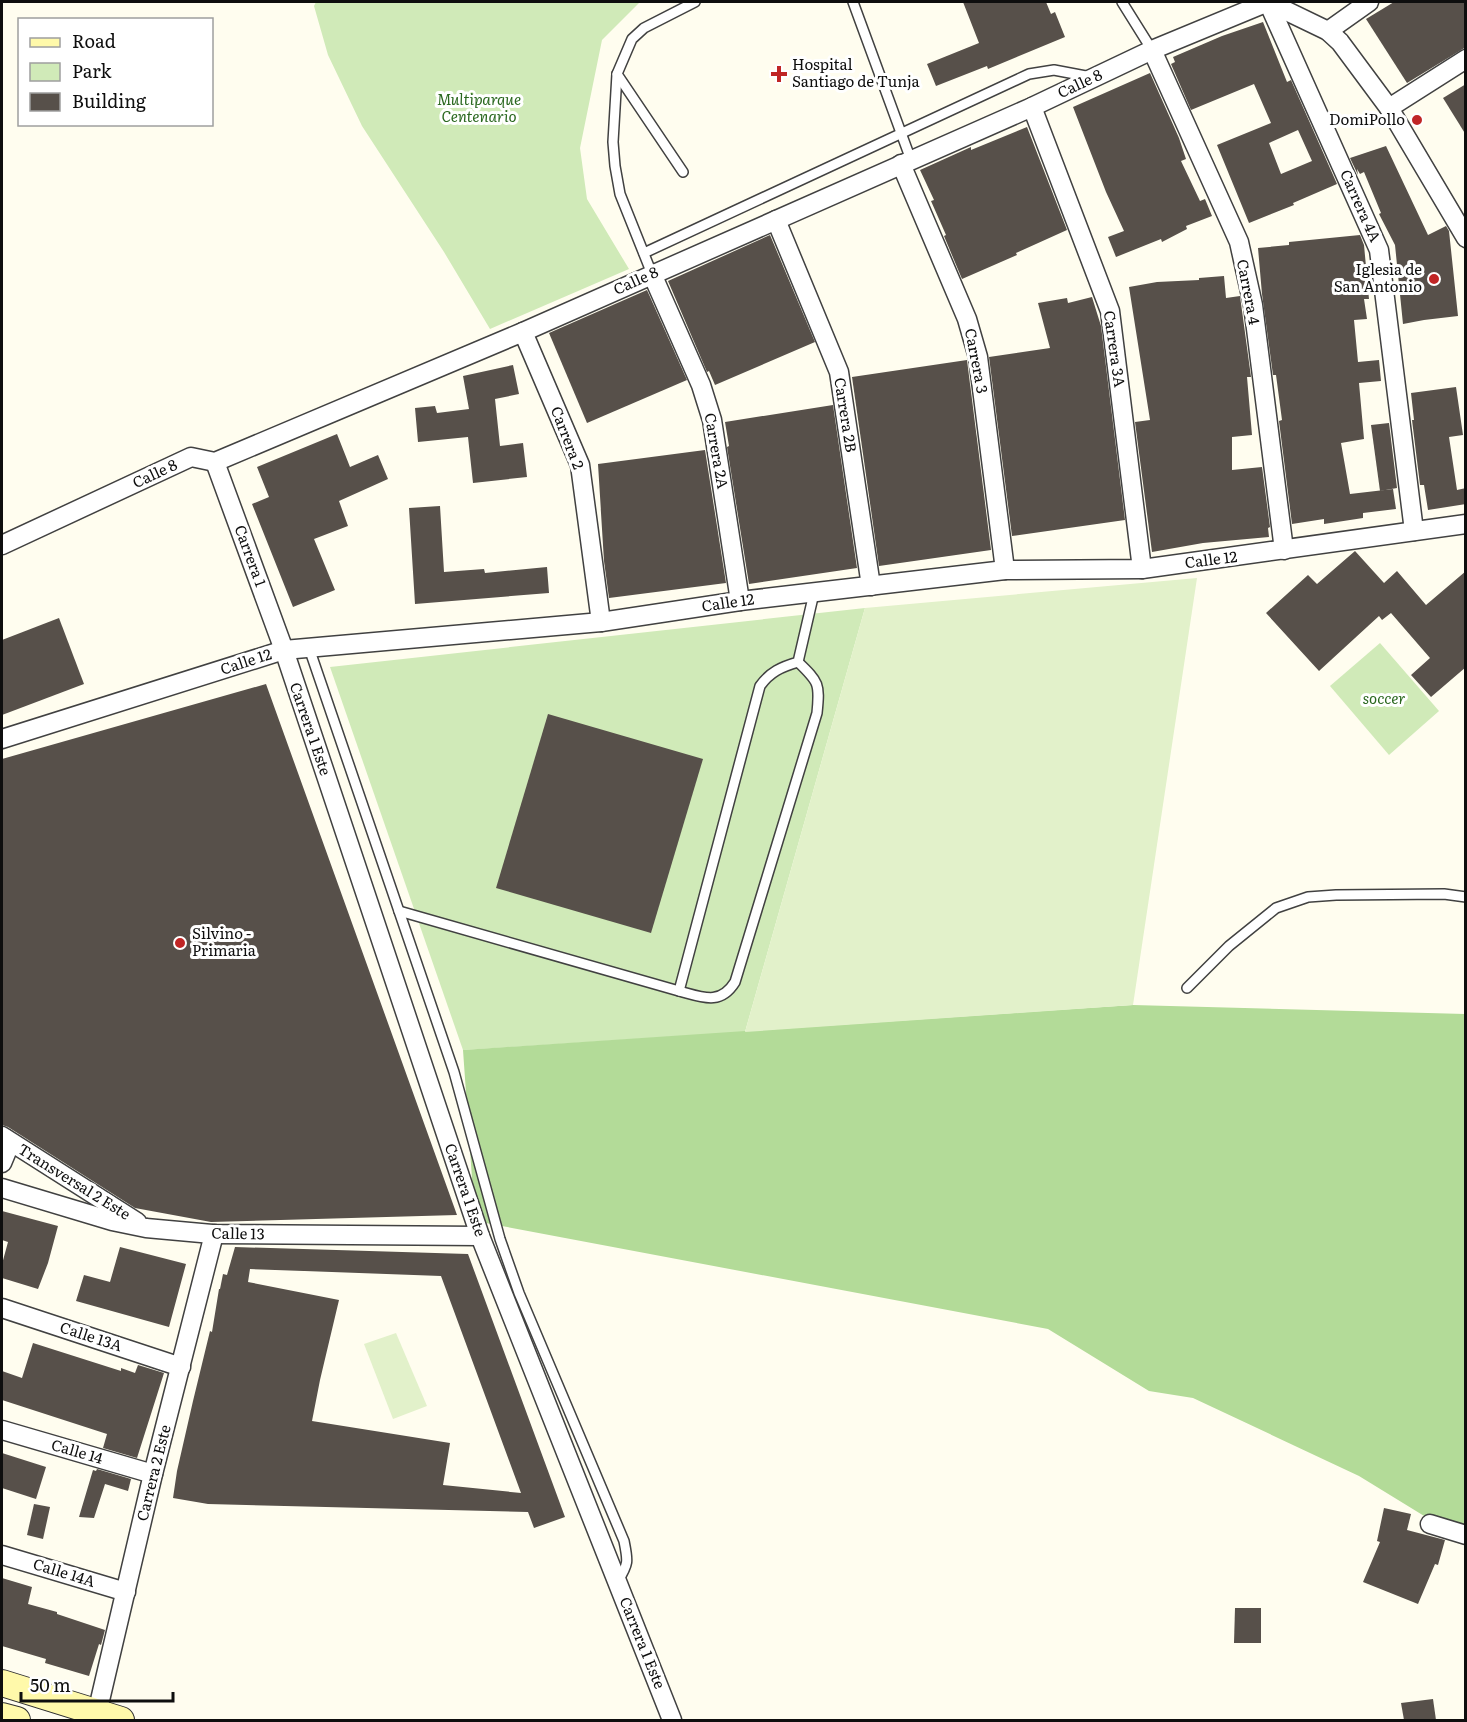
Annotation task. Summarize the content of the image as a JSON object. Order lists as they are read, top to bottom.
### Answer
{
  "streets": {
    "street": [
      "Calle 8",
      "Carrera 4A",
      "Carrera 4",
      "Carrera 3A",
      "Carrera 3",
      "Carrera 2B",
      "Carrera 2",
      "Carrera 2A",
      "Carrera 1",
      "Calle 12",
      "Carrera 1 Este",
      "Transversal 2 Este",
      "Calle 13",
      "Calle 13A",
      "Calle 14",
      "Carrera 2 Este",
      "Calle 14A"
    ]
  },
  "crossings": [
    ["Calle 8", "Carrera 4A"],
    ["Calle 8", "Carrera 4"],
    ["Calle 8", "Carrera 3A"],
    ["Calle 8", "Carrera 3"],
    ["Calle 8", "Carrera 2B"],
    ["Calle 8", "Carrera 2"],
    ["Calle 8", "Carrera 2A"],
    ["Calle 8", "Carrera 1"],
    ["Carrera 4A", "Calle 12"],
    ["Carrera 4", "Calle 12"],
    ["Carrera 3A", "Calle 12"],
    ["Carrera 3", "Calle 12"],
    ["Carrera 2B", "Calle 12"],
    ["Carrera 2", "Calle 12"],
    ["Carrera 2A", "Calle 12"],
    ["Carrera 1", "Calle 12"],
    ["Carrera 1", "Carrera 1 Este"],
    ["Calle 12", "Carrera 1 Este"],
    ["Carrera 1 Este", "Calle 13"],
    ["Transversal 2 Este", "Calle 13"],
    ["Calle 13", "Carrera 2 Este"],
    ["Calle 13A", "Carrera 2 Este"],
    ["Calle 14", "Carrera 2 Este"],
    ["Carrera 2 Este", "Calle 14A"]
  ],
  "parks": ["Multiparque Centenario", "soccer"],
  "places": {
    "health": ["Hospital Santiago de Tunja"],
    "other": ["DomiPollo", "Iglesia de San Antonio", "Silvino - Primaria"]
  },
  "legend": ["Road", "Park", "Building"],
  "scale_bar": "50 m"
}
